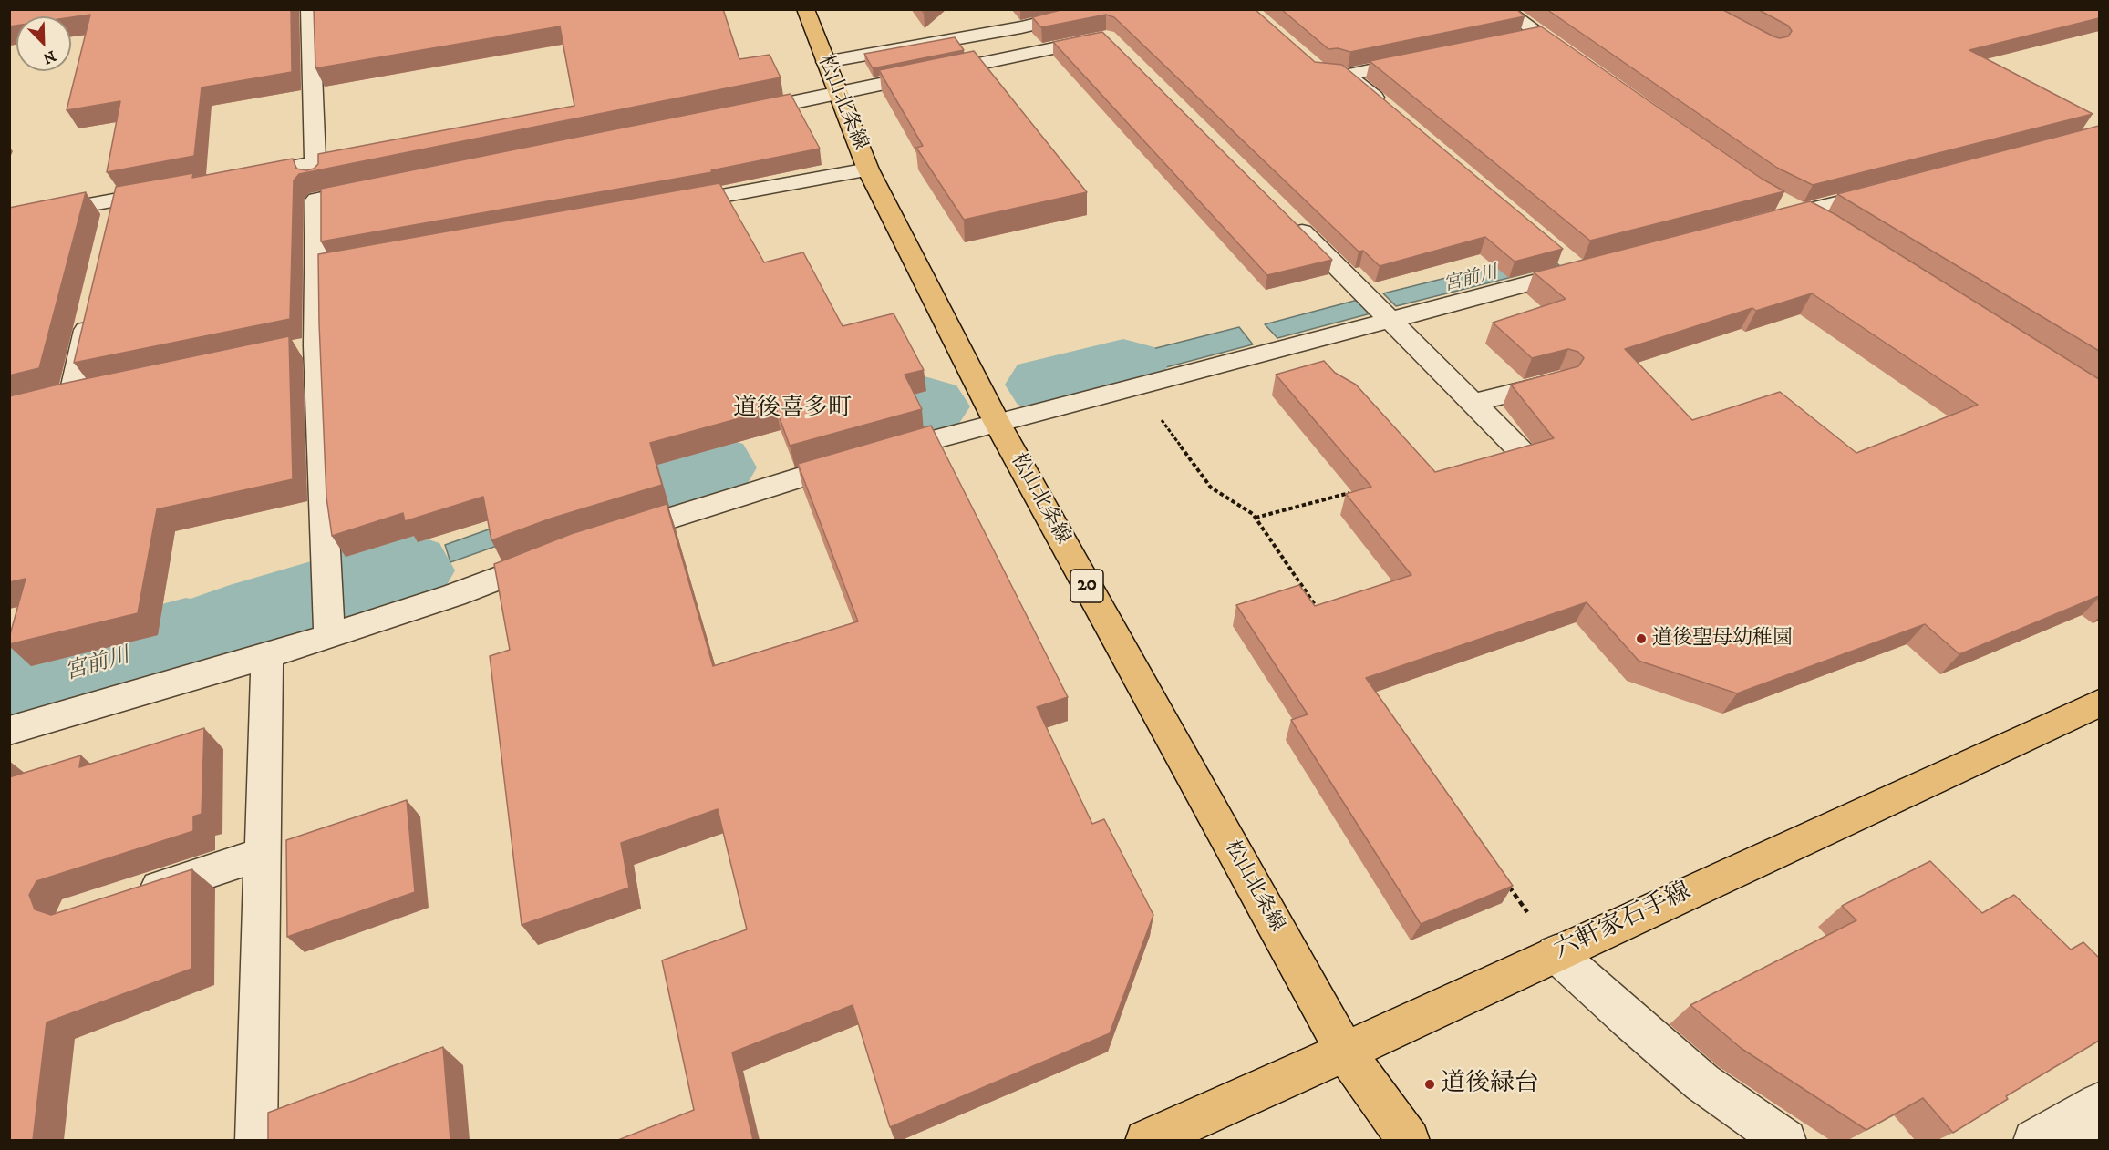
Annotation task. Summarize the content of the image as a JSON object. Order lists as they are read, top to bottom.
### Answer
{
  "streets": {
    "main road": ["松山北条線", "20", "六軒家石手線"]
  },
  "crossings": [
    ["松山北条線", "六軒家石手線"]
  ],
  "districts": ["道後喜多町"],
  "water": ["宮前川"],
  "places": ["道後聖母幼稚園", "道後緑台"],
  "north": "bottom right"
}
